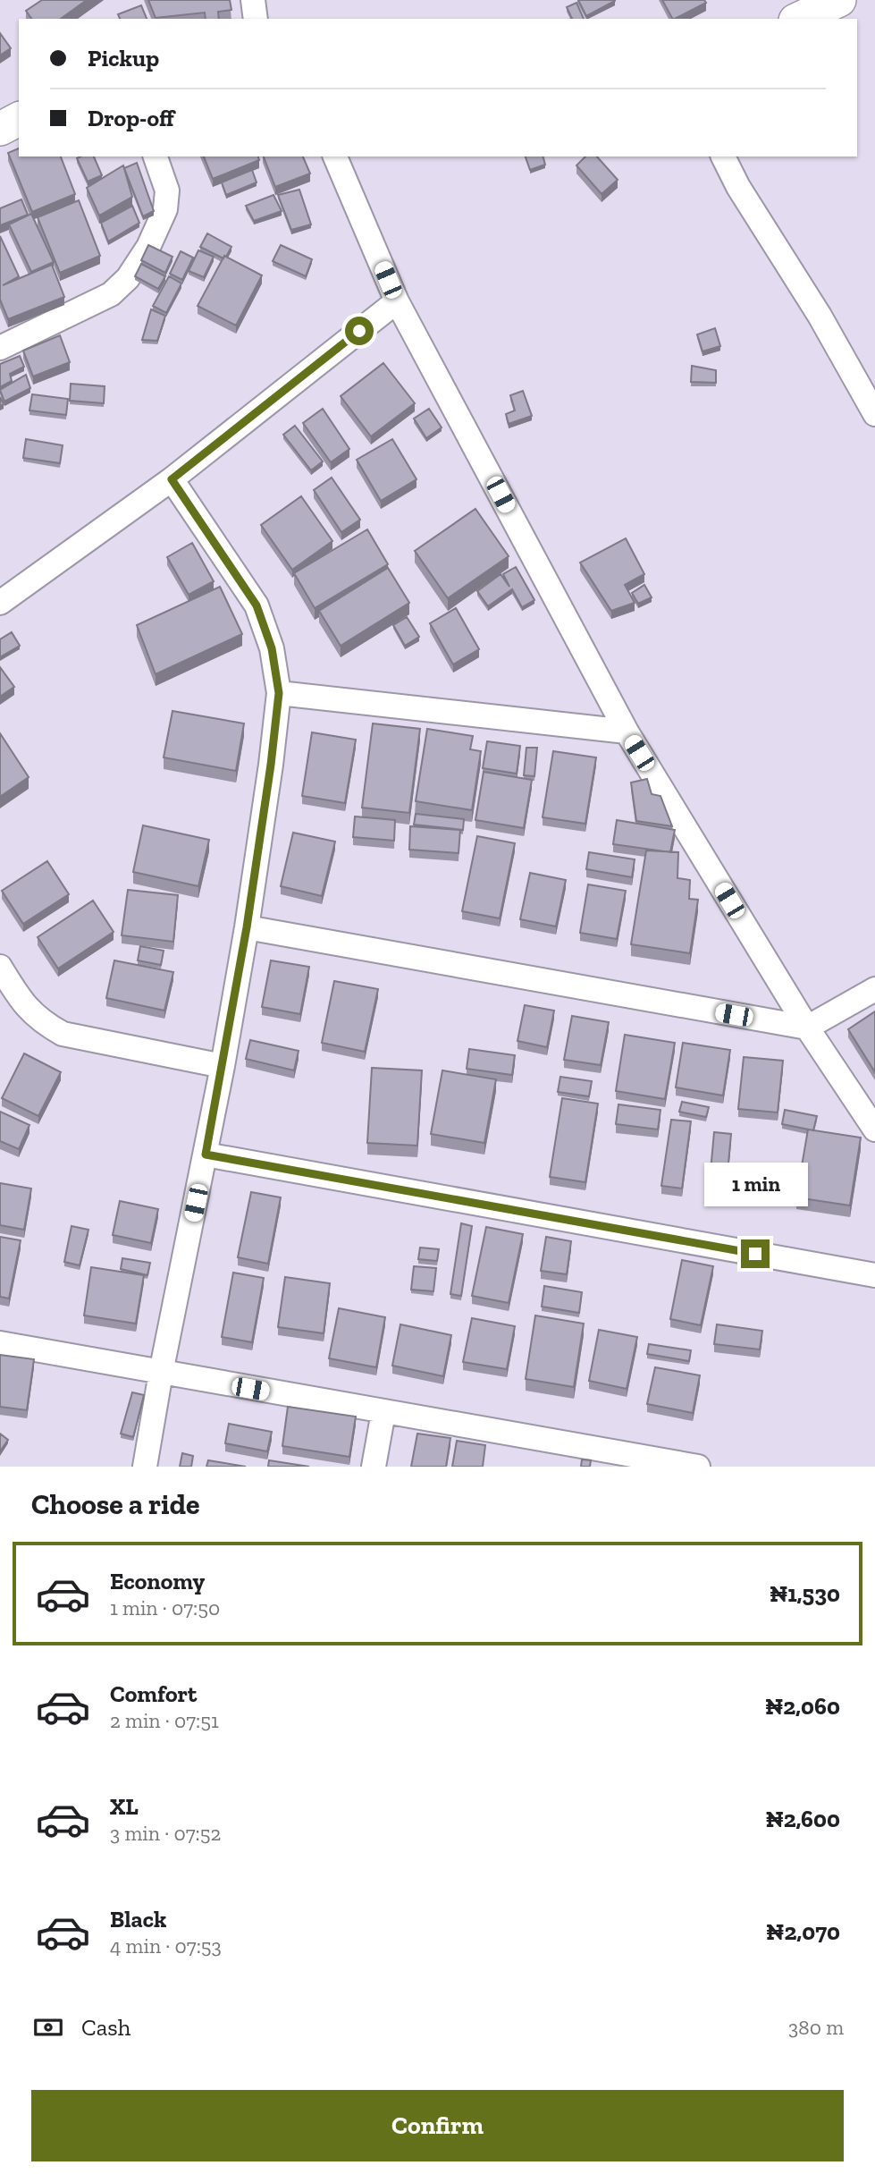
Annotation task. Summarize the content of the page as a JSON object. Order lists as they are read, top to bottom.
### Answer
{
  "page": {
    "banner": ["Pickup", "Drop-off"],
    "bubble": "1 min",
    "heading": "Choose a ride",
    "list": [
      {
        "name": "Economy",
        "note": "1 min · 07:50",
        "value": "₦1,530"
      },
      {
        "name": "Comfort",
        "note": "2 min · 07:51",
        "value": "₦2,060"
      },
      {
        "name": "XL",
        "note": "3 min · 07:52",
        "value": "₦2,600"
      },
      {
        "name": "Black",
        "note": "4 min · 07:53",
        "value": "₦2,070"
      }
    ],
    "pay": ["Cash", "380 m"],
    "buttons": "Confirm"
  }
}
